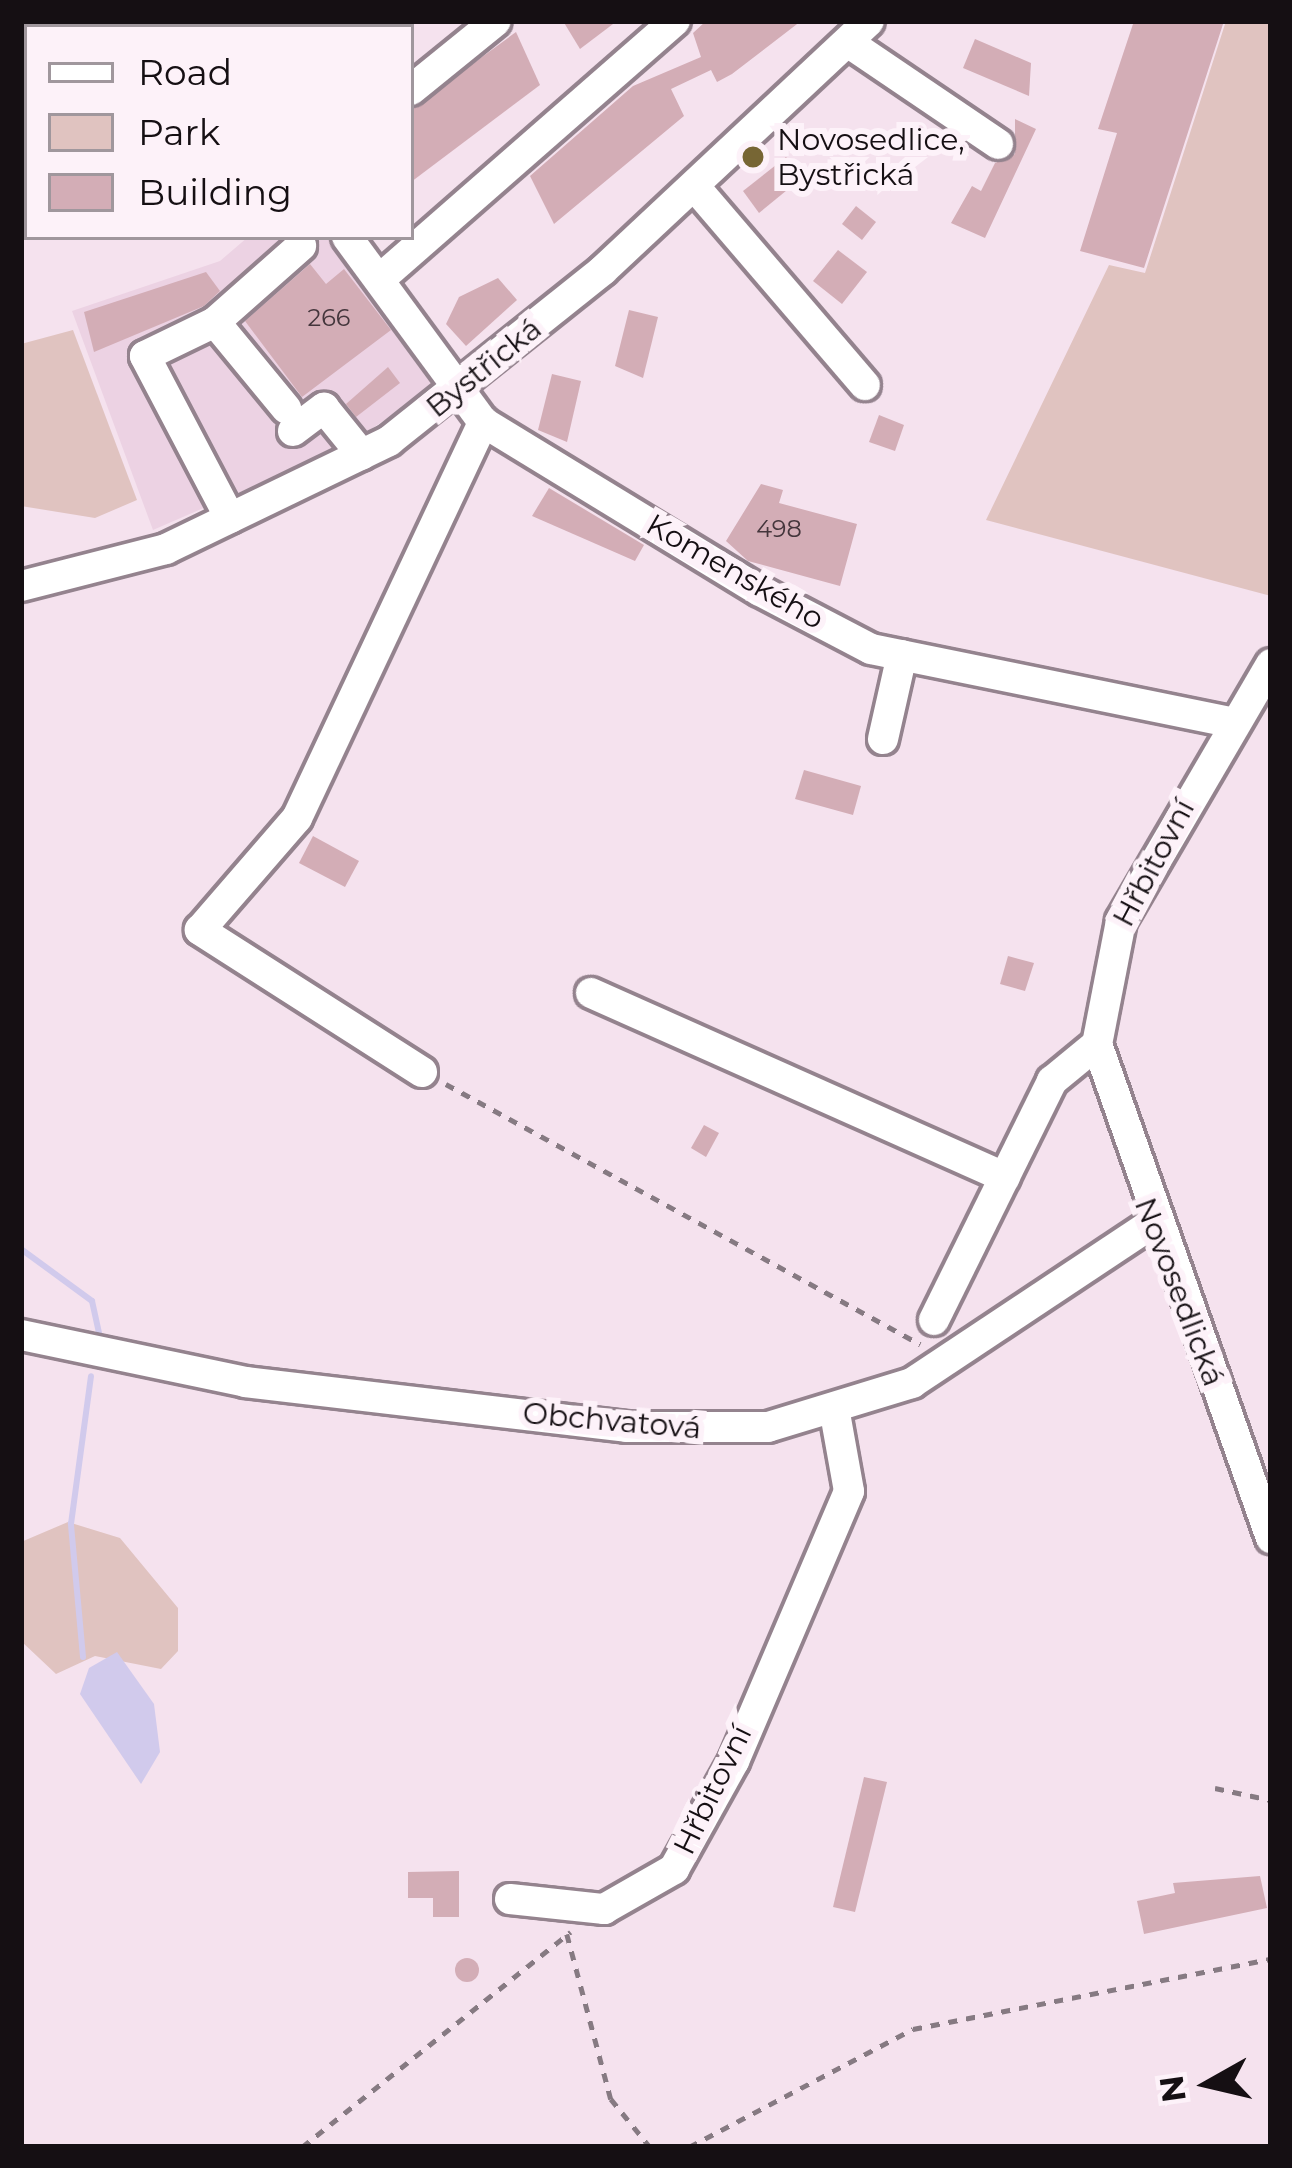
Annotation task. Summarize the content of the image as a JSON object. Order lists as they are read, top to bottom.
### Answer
{
  "streets": {
    "street": [
      "Bystřická",
      "Komenského",
      "Hřbitovní",
      "Novosedlická",
      "Obchvatová"
    ]
  },
  "crossings": [
    ["Bystřická", "Komenského"],
    ["Komenského", "Hřbitovní"],
    ["Hřbitovní", "Novosedlická"],
    ["Hřbitovní", "Obchvatová"],
    ["Novosedlická", "Obchvatová"]
  ],
  "places": ["Novosedlice, Bystřická"],
  "house_numbers": ["266", "498"],
  "legend": ["Road", "Park", "Building"],
  "north": "left"
}
